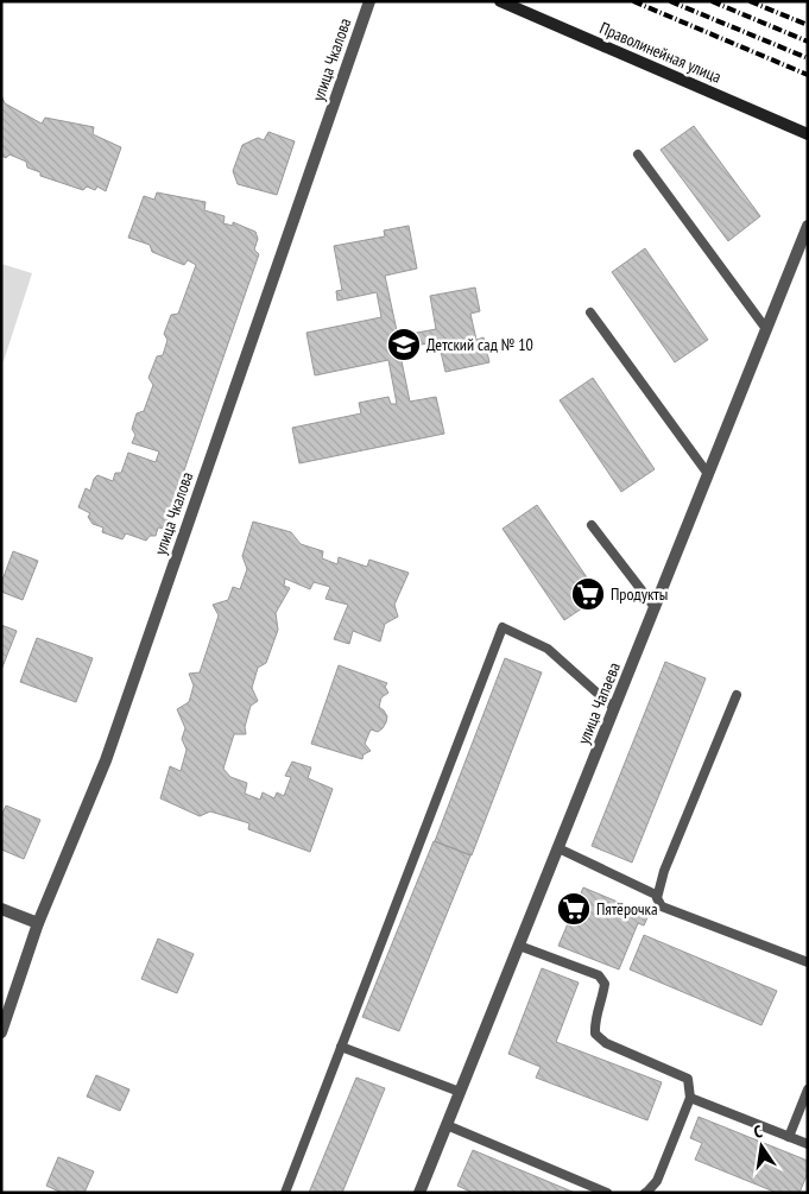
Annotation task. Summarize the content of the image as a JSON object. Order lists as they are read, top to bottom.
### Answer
{
  "streets": {
    "main road": ["Праволинейная улица"],
    "street": ["улица Чкалова", "улица Чапаева"]
  },
  "places": {
    "school or university": ["Детский сад № 10"],
    "supermarket": ["Продукты", "Пятёрочка"]
  },
  "north": "top"
}
